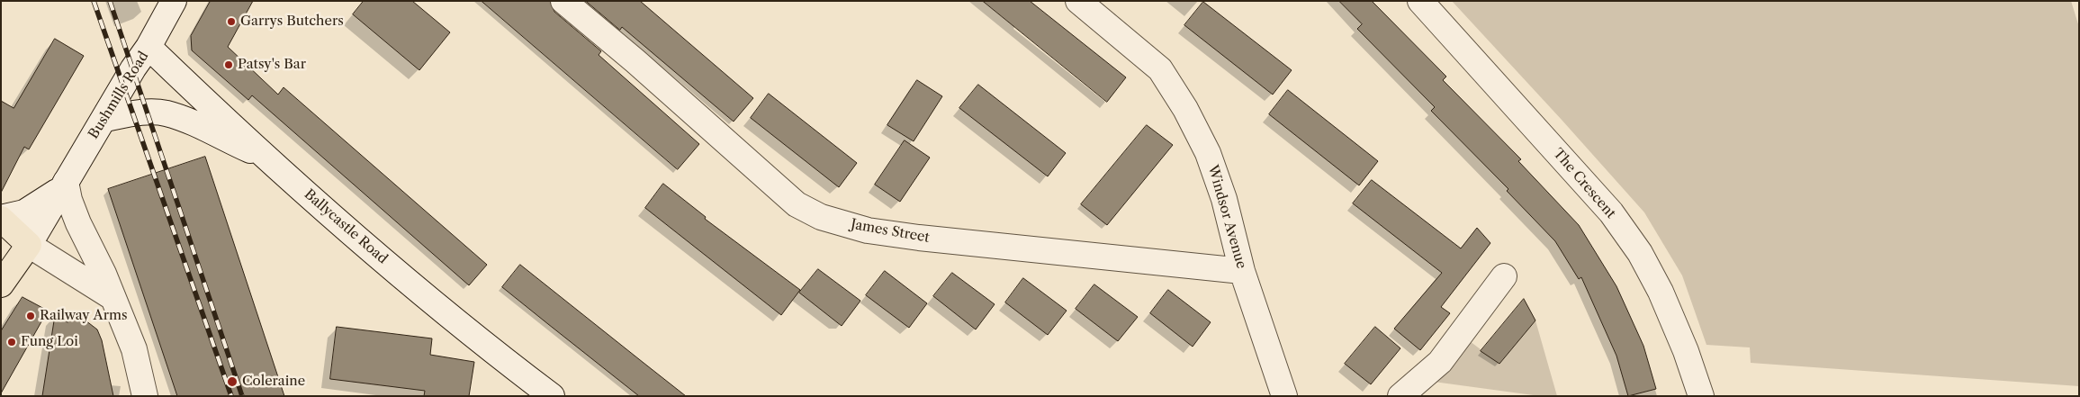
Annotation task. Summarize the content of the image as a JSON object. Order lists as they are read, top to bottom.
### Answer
{
  "streets": {
    "street": [
      "Bushmills Road",
      "The Crescent",
      "Windsor Avenue",
      "Ballycastle Road",
      "James Street"
    ]
  },
  "crossings": [
    ["Bushmills Road", "Ballycastle Road"],
    ["Windsor Avenue", "James Street"]
  ],
  "places": [
    "Garrys Butchers",
    "Patsy's Bar",
    "Railway Arms",
    "Fung Loi",
    "Coleraine"
  ]
}
